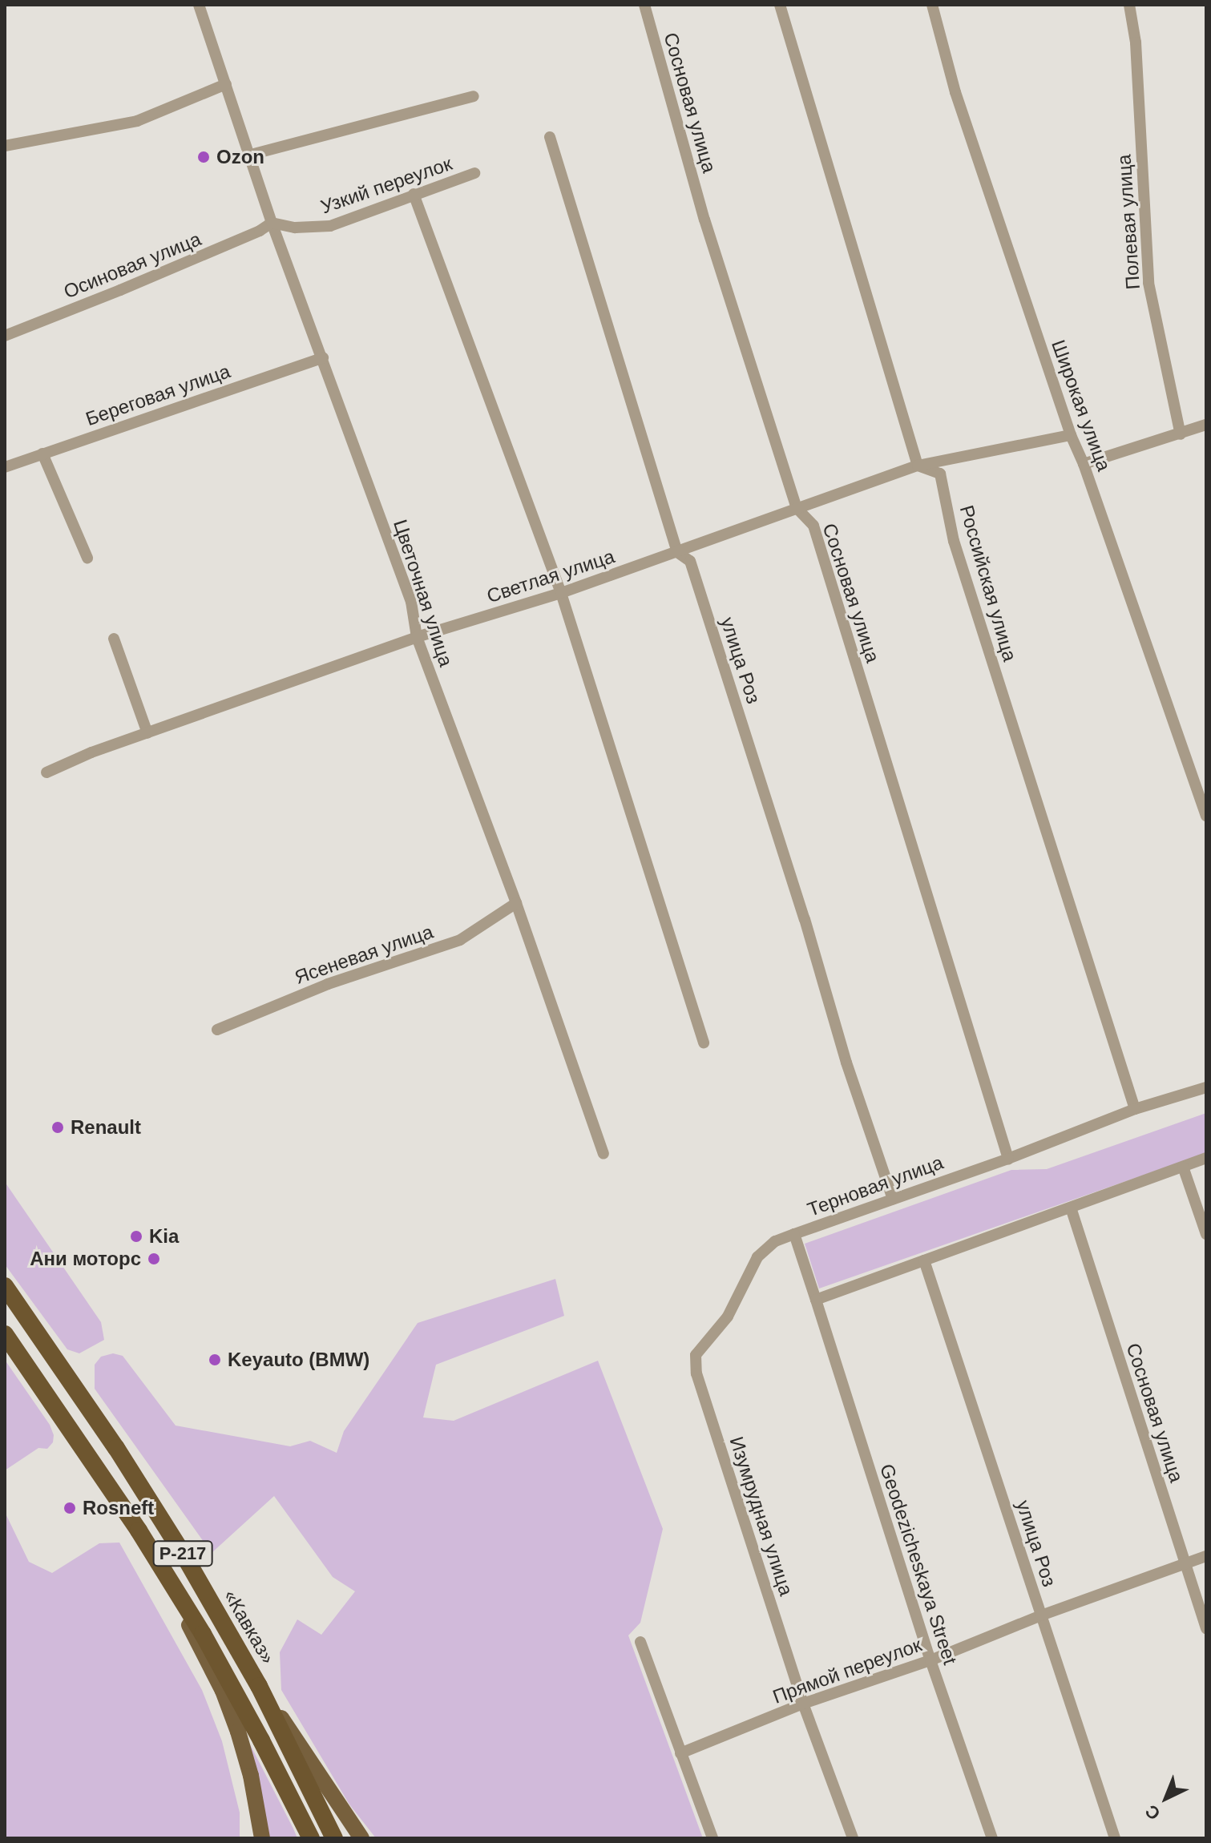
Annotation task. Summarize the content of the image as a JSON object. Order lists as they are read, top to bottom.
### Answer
{
  "streets": {
    "highway": ["Р-217", "«Кавказ»"],
    "street": [
      "Сосновая улица",
      "Узкий переулок",
      "Полевая улица",
      "Осиновая улица",
      "Береговая улица",
      "Широкая улица",
      "Светлая улица",
      "Российская улица",
      "Цветочная улица",
      "улица Роз",
      "Ясеневая улица",
      "Терновая улица",
      "Изумрудная улица",
      "Geodezicheskaya Street",
      "Прямой переулок"
    ]
  },
  "crossings": [
    ["Сосновая улица", "Светлая улица"],
    ["Сосновая улица", "Терновая улица"],
    ["Сосновая улица", "Прямой переулок"],
    ["Узкий переулок", "Осиновая улица"],
    ["Узкий переулок", "Цветочная улица"],
    ["Осиновая улица", "Цветочная улица"],
    ["Береговая улица", "Цветочная улица"],
    ["Широкая улица", "Светлая улица"],
    ["Светлая улица", "Российская улица"],
    ["Светлая улица", "Цветочная улица"],
    ["Светлая улица", "улица Роз"],
    ["Российская улица", "Терновая улица"],
    ["Цветочная улица", "Ясеневая улица"],
    ["улица Роз", "Терновая улица"],
    ["улица Роз", "Прямой переулок"],
    ["Терновая улица", "Изумрудная улица"],
    ["Терновая улица", "Geodezicheskaya Street"],
    ["Изумрудная улица", "Прямой переулок"],
    ["Geodezicheskaya Street", "Прямой переулок"]
  ],
  "places": [
    "Ozon",
    "Renault",
    "Kia",
    "Ани моторс",
    "Keyauto (BMW)",
    "Rosneft"
  ],
  "north": "bottom left"
}
